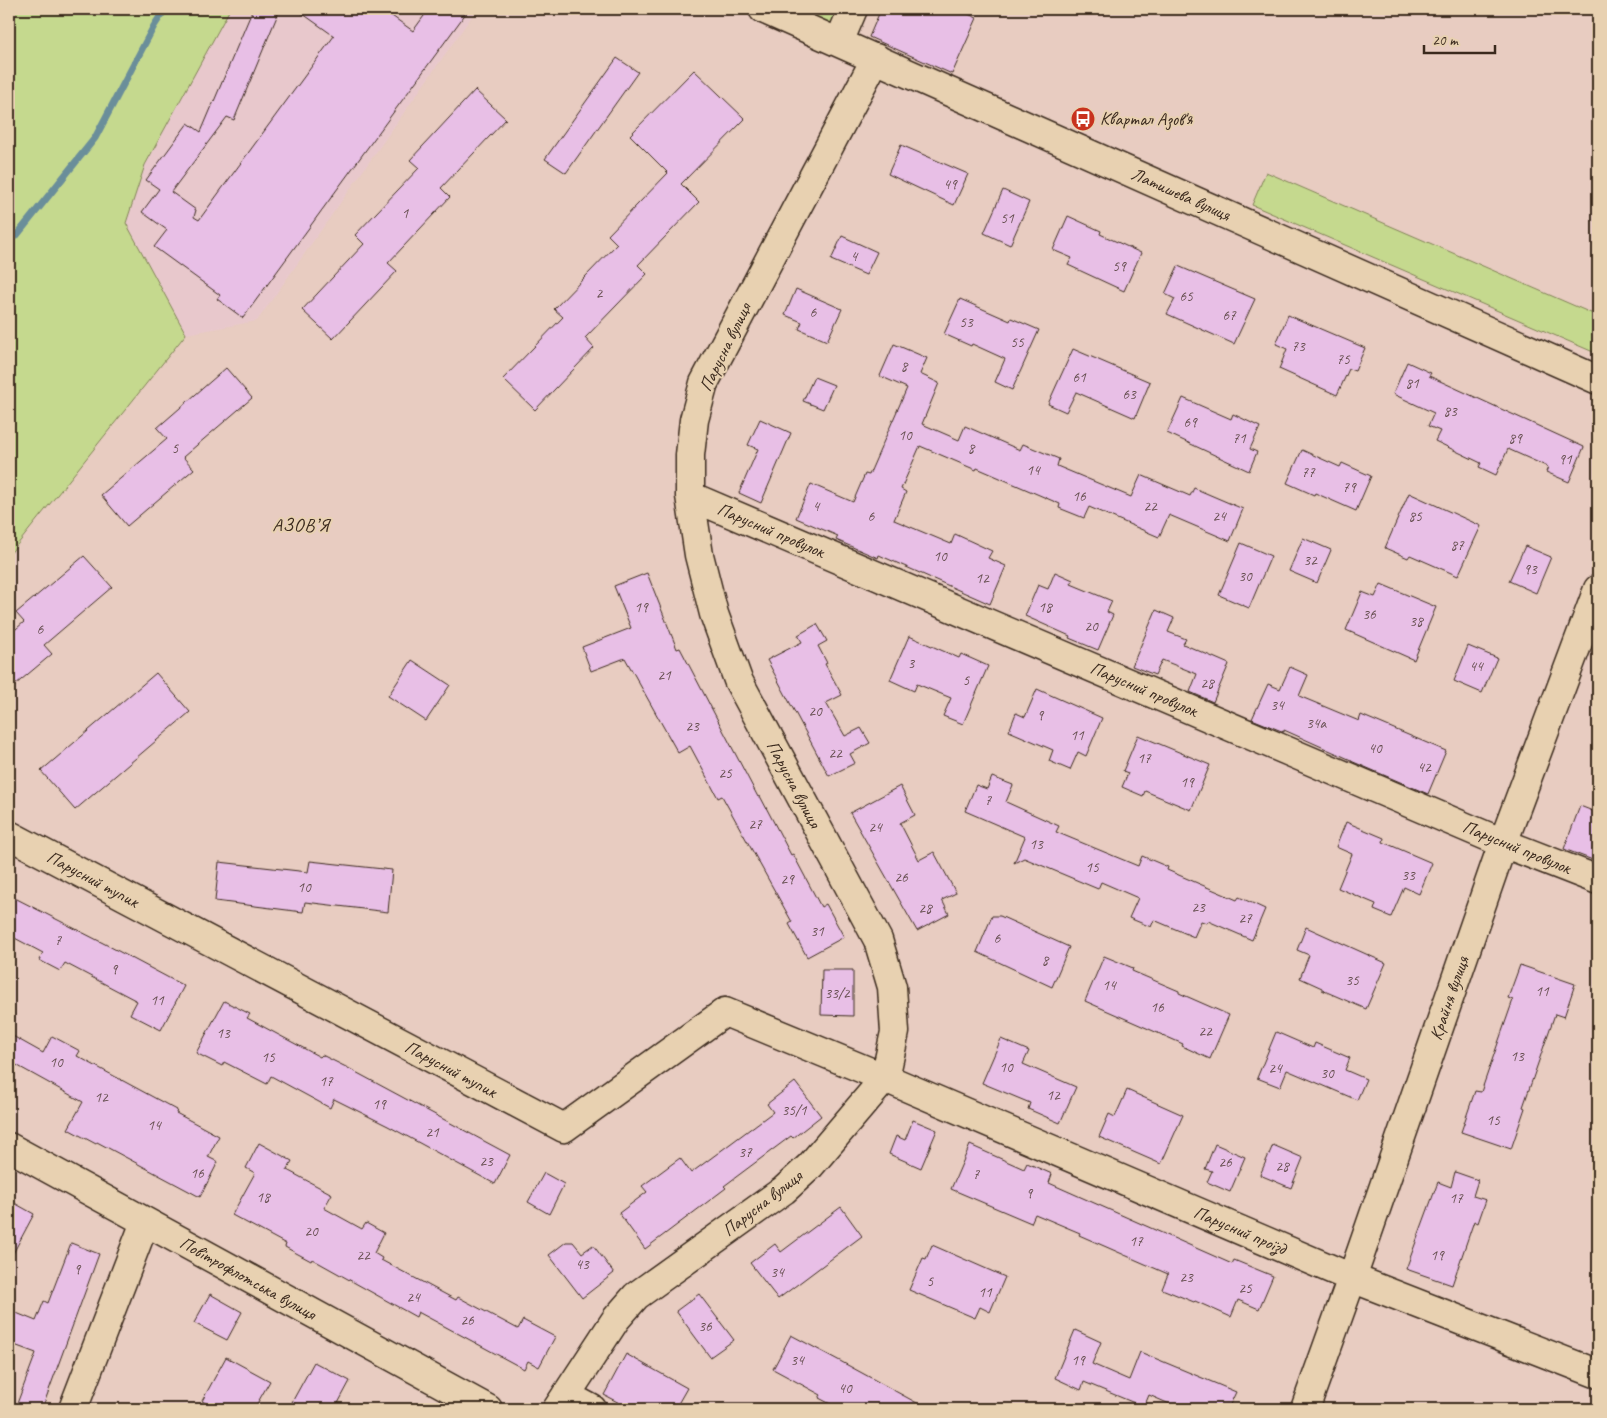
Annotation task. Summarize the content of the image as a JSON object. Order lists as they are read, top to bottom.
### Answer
{
  "streets": {
    "street": [
      "Латишева вулиця",
      "Парусна вулиця",
      "Парусний провулок",
      "Парусний тупик",
      "Крайня вулиця",
      "Парусний проїзд",
      "Повітрофлотська вулиця"
    ]
  },
  "crossings": [
    ["Латишева вулиця", "Парусна вулиця"],
    ["Парусна вулиця", "Парусний провулок"],
    ["Парусна вулиця", "Парусний тупик"],
    ["Парусна вулиця", "Парусний проїзд"],
    ["Парусний провулок", "Крайня вулиця"],
    ["Парусний тупик", "Парусний проїзд"],
    ["Крайня вулиця", "Парусний проїзд"]
  ],
  "districts": ["АЗОВ’Я"],
  "places": {
    "bus stop": ["Квартал Азов'я"]
  },
  "house_numbers": [
    "49",
    "1",
    "51",
    "4",
    "59",
    "2",
    "65",
    "6",
    "67",
    "53",
    "55",
    "73",
    "75",
    "8",
    "61",
    "81",
    "63",
    "83",
    "69",
    "10",
    "71",
    "89",
    "5",
    "8",
    "91",
    "14",
    "77",
    "79",
    "16",
    "4",
    "22",
    "6",
    "24",
    "85",
    "87",
    "10",
    "32",
    "93",
    "30",
    "12",
    "19",
    "18",
    "36",
    "38",
    "20",
    "6",
    "3",
    "44",
    "21",
    "5",
    "28",
    "34",
    "20",
    "9",
    "34а",
    "23",
    "11",
    "40",
    "22",
    "17",
    "42",
    "25",
    "19",
    "7",
    "27",
    "24",
    "13",
    "15",
    "33",
    "26",
    "29",
    "10",
    "23",
    "28",
    "27",
    "31",
    "6",
    "7",
    "8",
    "9",
    "35",
    "14",
    "11",
    "33/2",
    "11",
    "16",
    "22",
    "13",
    "13",
    "15",
    "10",
    "10",
    "24",
    "30",
    "17",
    "12",
    "12",
    "19",
    "35/1",
    "15",
    "14",
    "21",
    "37",
    "23",
    "26",
    "28",
    "16",
    "7",
    "9",
    "18",
    "17",
    "20",
    "17",
    "22",
    "19",
    "43",
    "9",
    "34",
    "23",
    "5",
    "25",
    "11",
    "24",
    "26",
    "36",
    "34",
    "19",
    "40"
  ],
  "scale_bar": "20 m"
}
